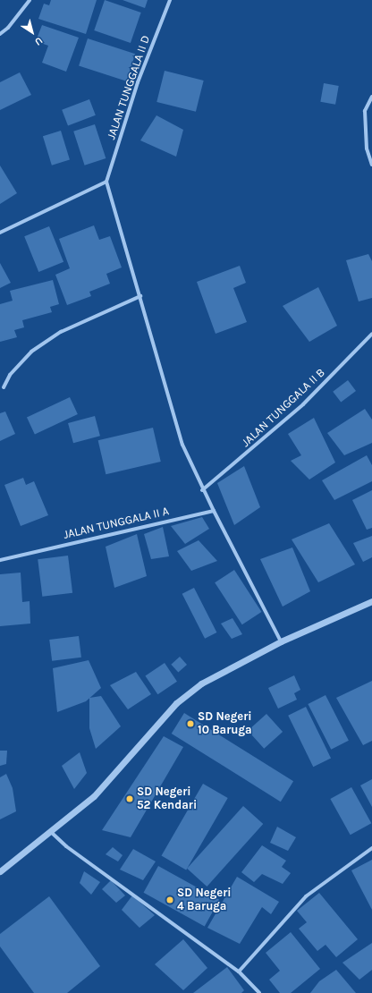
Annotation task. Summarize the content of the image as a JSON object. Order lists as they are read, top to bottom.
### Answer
{
  "streets": {
    "street": ["JALAN TUNGGALA II D", "JALAN TUNGGALA II B", "JALAN TUNGGALA II A"]
  },
  "places": ["SD Negeri 10 Baruga", "SD Negeri 52 Kendari", "SD Negeri 4 Baruga"],
  "north": "bottom right"
}
